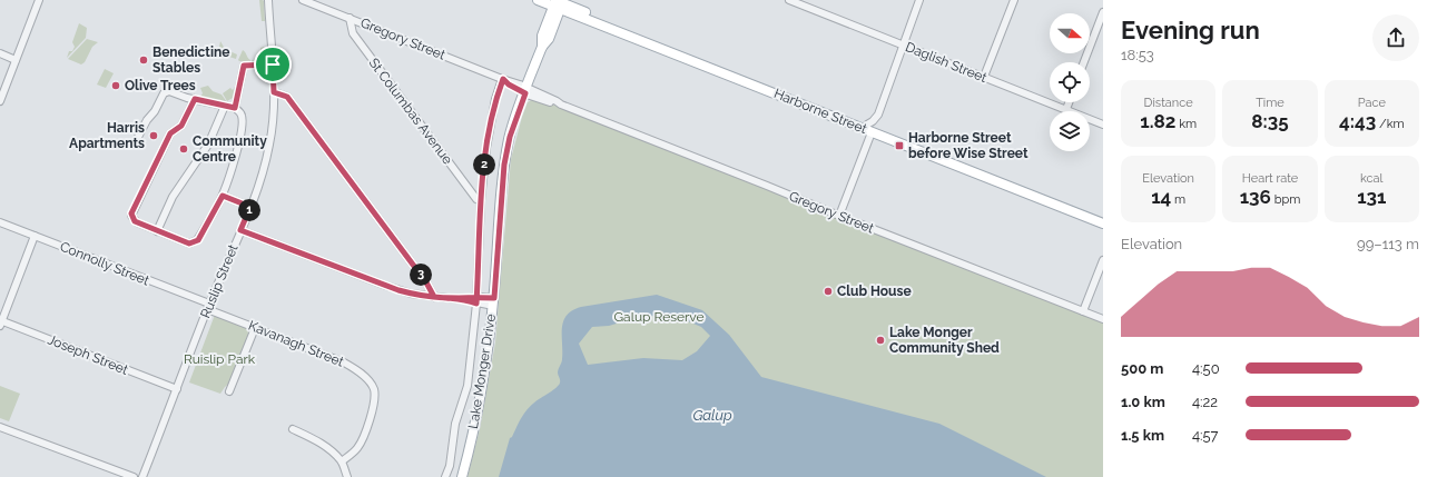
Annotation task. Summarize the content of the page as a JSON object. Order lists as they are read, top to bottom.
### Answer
{
  "streets": {
    "main road": ["Harborne Street", "Lake Monger Drive"],
    "street": [
      "Gregory Street",
      "Daglish Street",
      "St Columbas Avenue",
      "Connolly Street",
      "Ruslip Street",
      "Kavanagh Street",
      "Joseph Street"
    ]
  },
  "crossings": [
    ["Gregory Street", "St Columbas Avenue"],
    ["Gregory Street", "Lake Monger Drive"],
    ["St Columbas Avenue", "Lake Monger Drive"],
    ["Harborne Street", "Lake Monger Drive"],
    ["Connolly Street", "Ruslip Street"],
    ["Connolly Street", "Kavanagh Street"],
    ["Ruslip Street", "Kavanagh Street"],
    ["Ruslip Street", "Joseph Street"]
  ],
  "water": ["Galup"],
  "parks": ["Galup Reserve", "Ruislip Park"],
  "places": {
    "other": [
      "Benedictine Stables",
      "Olive Trees",
      "Harris Apartments",
      "Community Centre",
      "Club House",
      "Lake Monger Community Shed"
    ],
    "transit": ["Harborne Street before Wise Street"]
  },
  "north": "right",
  "page": {
    "heading": ["Evening run", "18:53"],
    "stats": [
      ["Distance", "1.82 km"],
      ["Time", "8:35"],
      ["Pace", "4:43 /km"],
      ["Elevation", "14 m"],
      ["Heart rate", "136 bpm"],
      ["kcal", "131"]
    ],
    "pins": ["2", "1", "3"],
    "chart": ["Elevation", "99–113 m"],
    "list": [
      {
        "name": "500 m",
        "note": "4:50"
      },
      {
        "name": "1.0 km",
        "note": "4:22"
      },
      {
        "name": "1.5 km",
        "note": "4:57"
      }
    ]
  }
}
